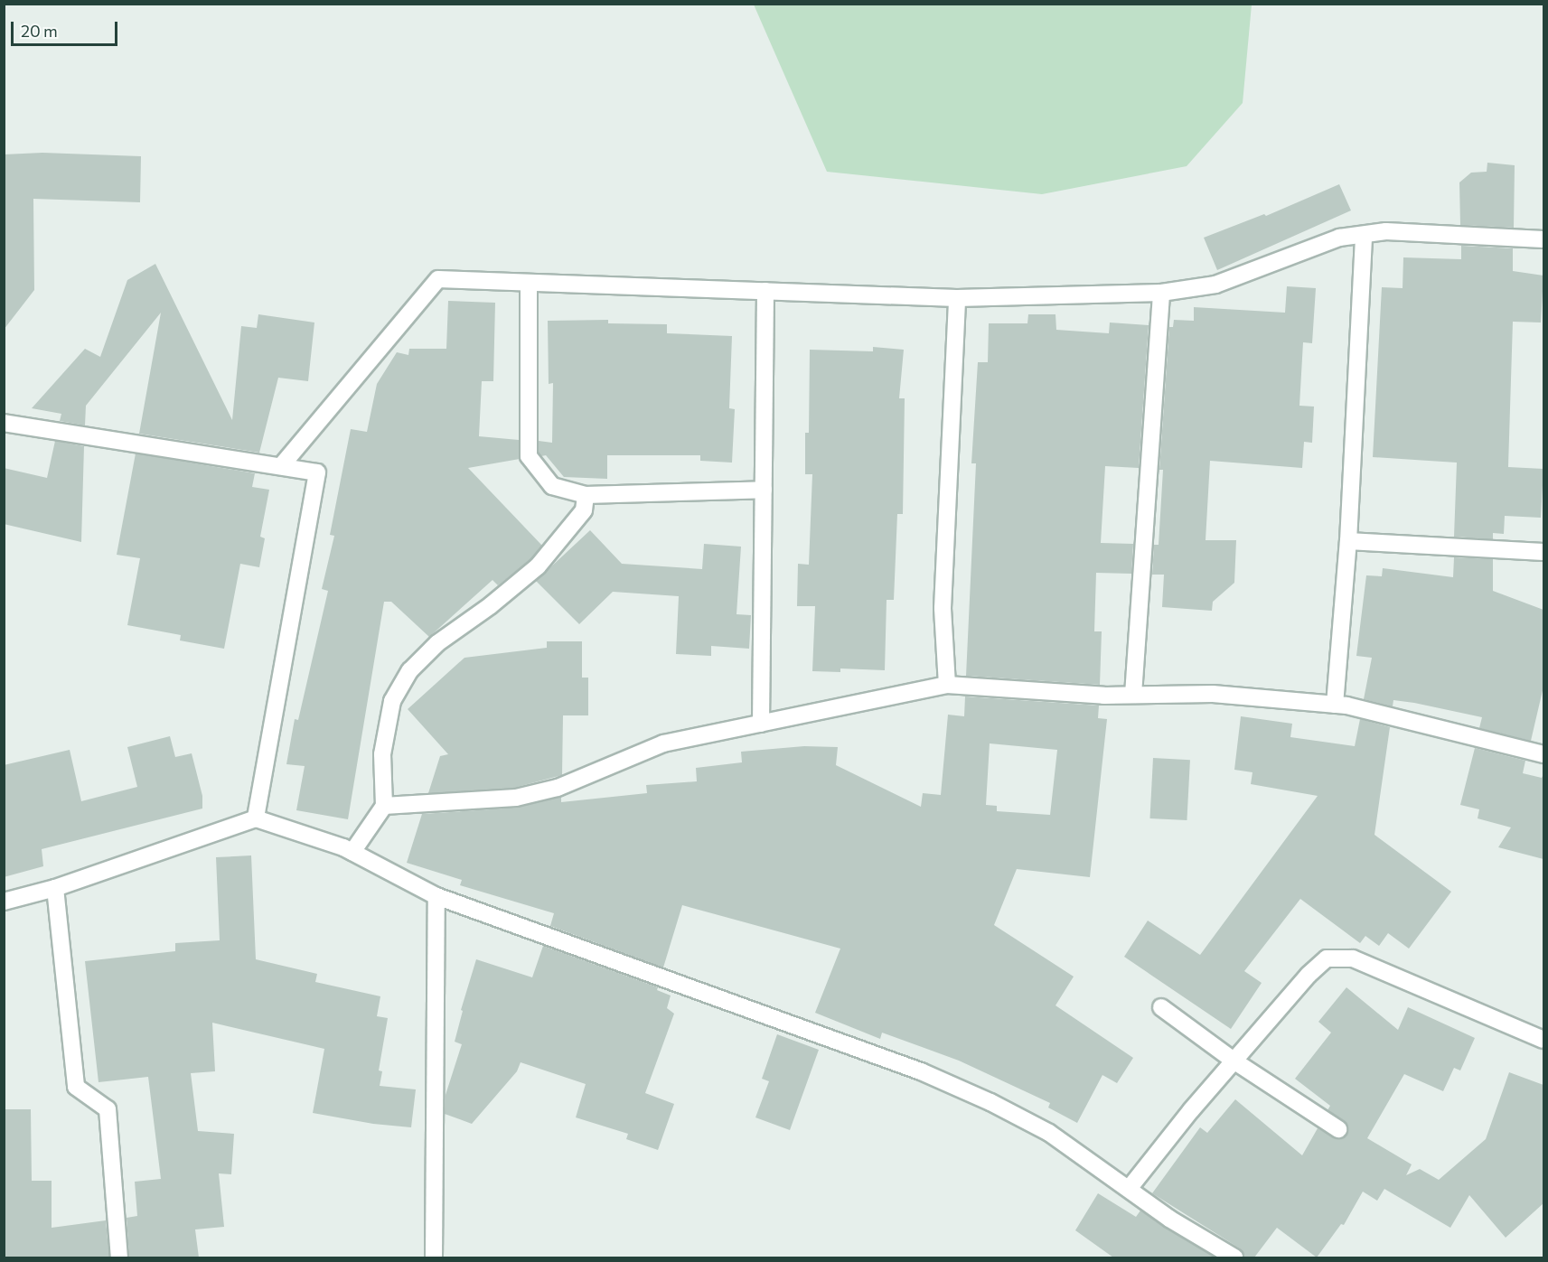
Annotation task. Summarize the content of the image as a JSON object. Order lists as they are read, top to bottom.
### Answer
{
  "scale_bar": "20 m"
}
